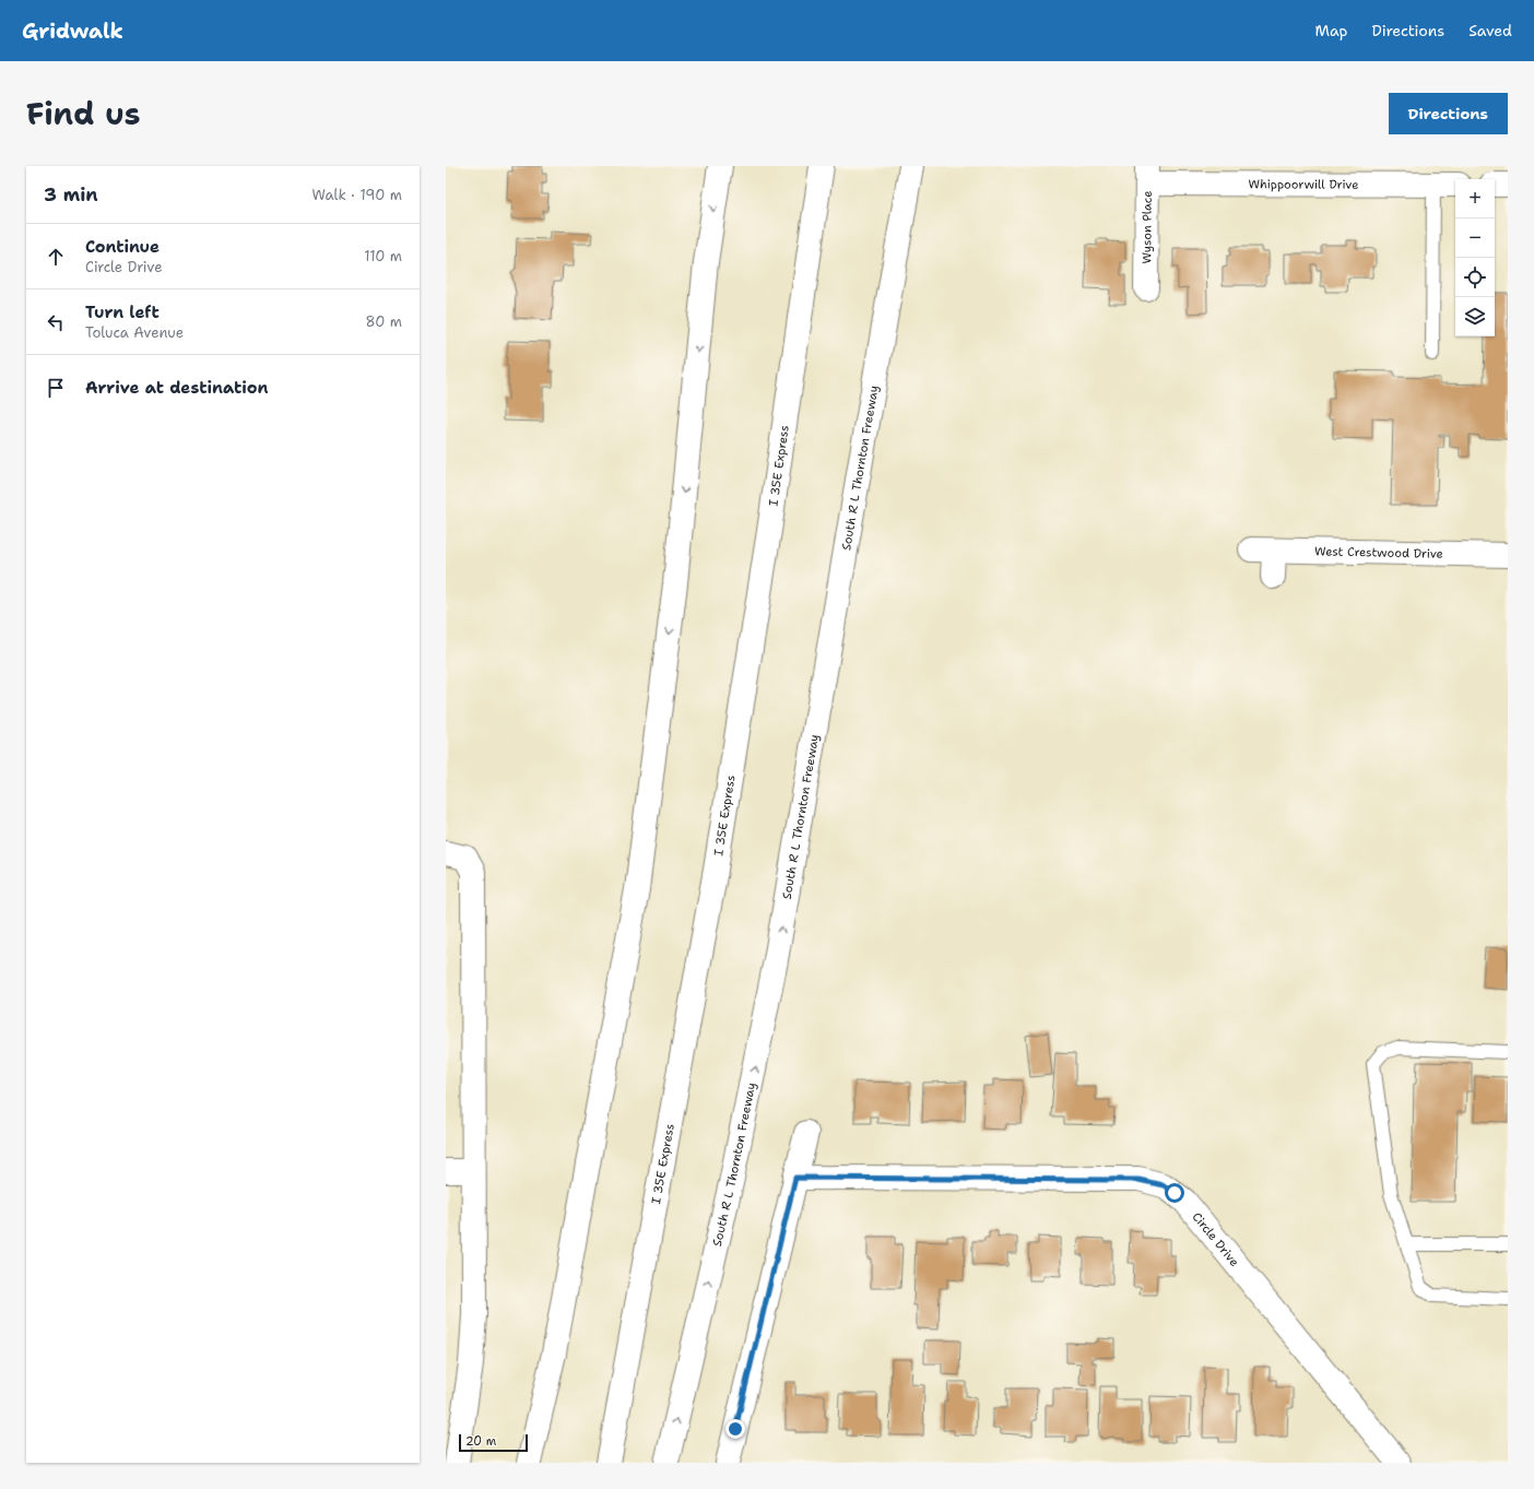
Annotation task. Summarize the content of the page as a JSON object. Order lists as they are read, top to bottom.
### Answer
{
  "streets": {
    "main road": [
      "Whippoorwill Drive",
      "Wyson Place",
      "I 35E Express",
      "South R L Thornton Freeway",
      "West Crestwood Drive",
      "Circle Drive"
    ]
  },
  "crossings": [
    ["Whippoorwill Drive", "Wyson Place"]
  ],
  "scale_bar": "20 m",
  "page": {
    "header": "Gridwalk",
    "nav": ["Map", "Directions", "Saved"],
    "title": "Find us",
    "buttons": "Directions",
    "heading": ["3 min", "Walk · 190 m"],
    "map_buttons": ["+", "−"],
    "list": [
      ["Continue", "Circle Drive", "110 m"],
      ["Turn left", "Toluca Avenue", "80 m"],
      "Arrive at destination"
    ],
    "scale": "20 m"
  }
}
